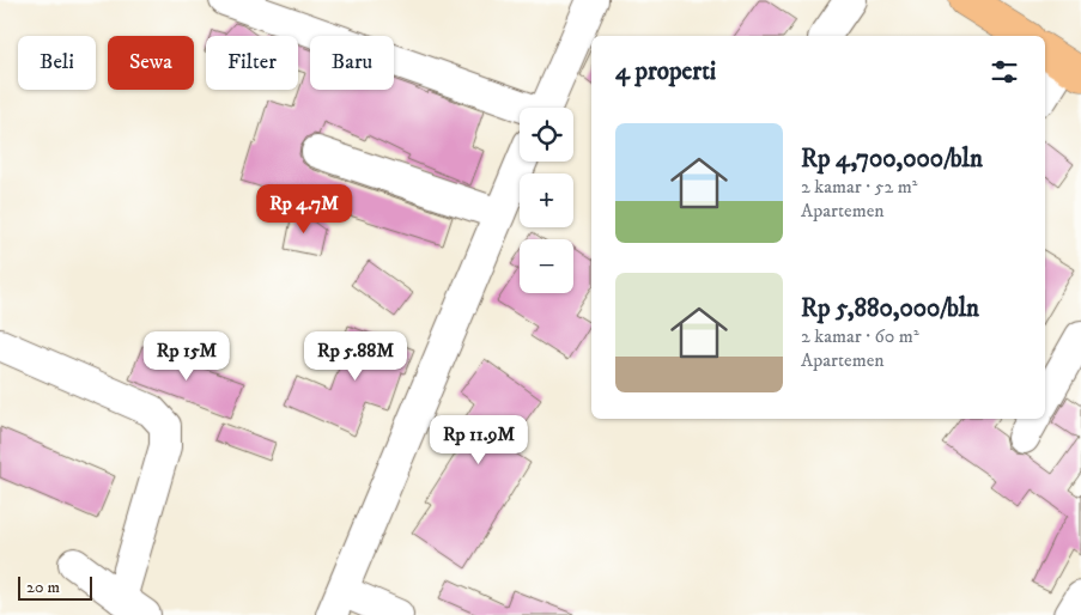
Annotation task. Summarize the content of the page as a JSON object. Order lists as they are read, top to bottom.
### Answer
{
  "scale_bar": "20 m",
  "page": {
    "chip": [
      "Beli",
      "Sewa",
      "Filter",
      "Baru"
    ],
    "heading": "4 properti",
    "map_buttons": ["+", "−"],
    "list": [
      {
        "name": "Rp 4,700,000/bln",
        "note": "2 kamar · 52 m² · Apartemen"
      },
      {
        "name": "Rp 5,880,000/bln",
        "note": "2 kamar · 60 m² · Apartemen"
      }
    ],
    "price": [
      "Rp 4.7M",
      "Rp 15M",
      "Rp 5.88M",
      "Rp 11.9M"
    ],
    "scale": "20 m"
  }
}
